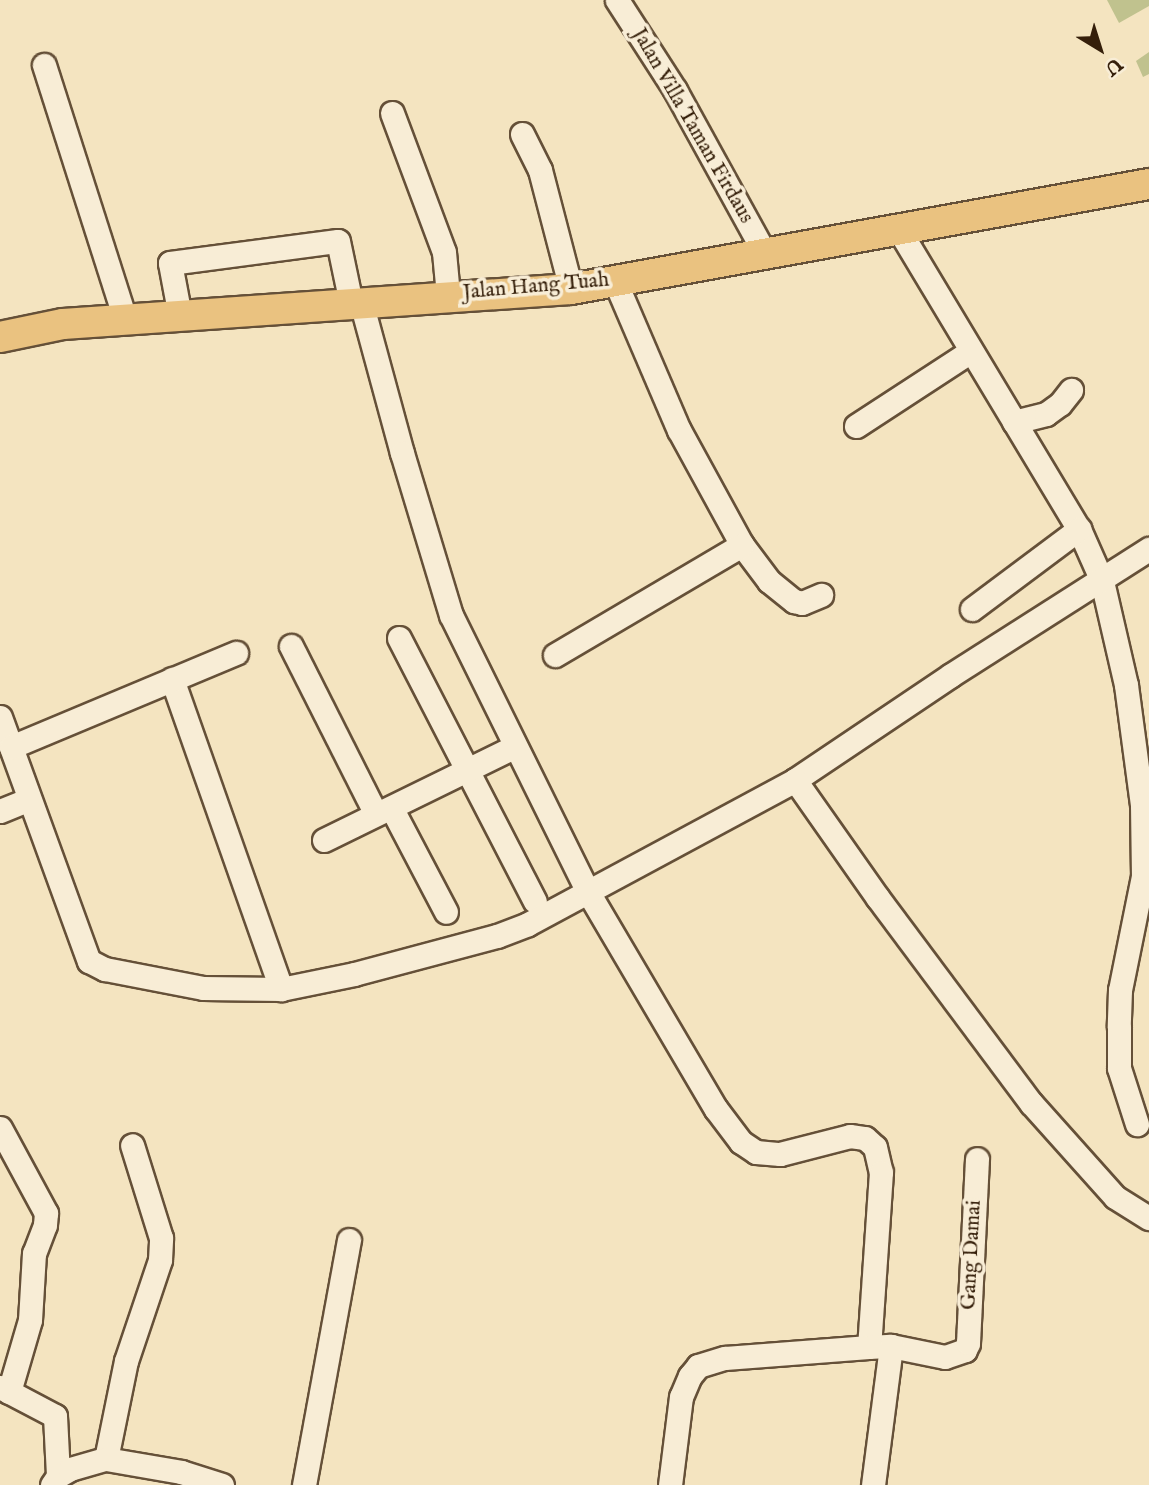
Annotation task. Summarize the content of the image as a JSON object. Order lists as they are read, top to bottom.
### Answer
{
  "streets": {
    "main road": ["Jalan Hang Tuah"],
    "street": ["Jalan Villa Taman Firdaus", "Gang Damai"]
  },
  "crossings": [
    ["Jalan Villa Taman Firdaus", "Jalan Hang Tuah"]
  ],
  "north": "bottom right"
}
